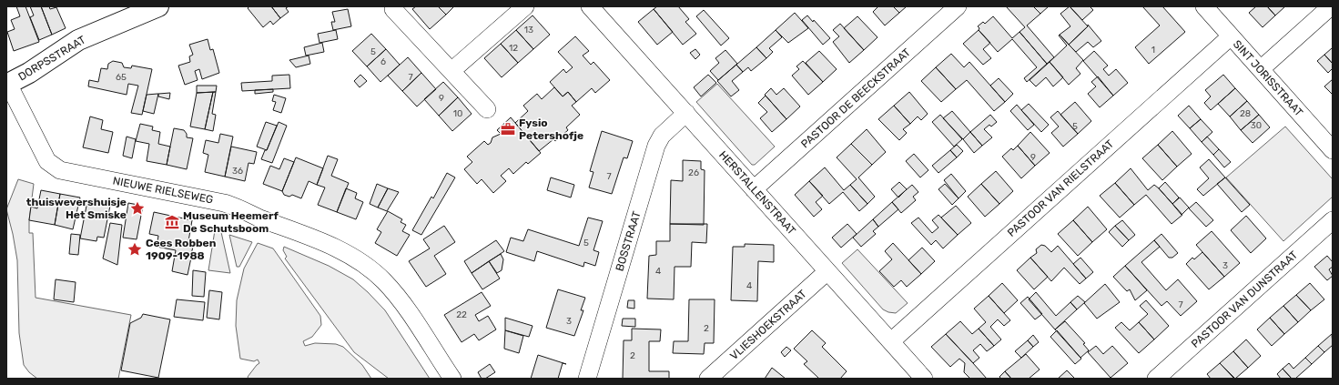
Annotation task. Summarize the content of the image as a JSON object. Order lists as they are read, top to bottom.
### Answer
{
  "streets": {
    "street": [
      "DORPSSTRAAT",
      "SINT JORISSTRAAT",
      "PASTOOR DE BEECKSTRAAT",
      "PASTOOR VAN RIELSTRAAT",
      "NIEUWE RIELSEWEG",
      "HERSTALLENSTRAAT",
      "BOSSTRAAT",
      "PASTOOR VAN DUNSTRAAT",
      "VLIESHOEKSTRAAT"
    ]
  },
  "crossings": [
    ["DORPSSTRAAT", "NIEUWE RIELSEWEG"],
    ["SINT JORISSTRAAT", "PASTOOR VAN RIELSTRAAT"],
    ["PASTOOR DE BEECKSTRAAT", "HERSTALLENSTRAAT"],
    ["PASTOOR VAN RIELSTRAAT", "HERSTALLENSTRAAT"],
    ["HERSTALLENSTRAAT", "BOSSTRAAT"],
    ["HERSTALLENSTRAAT", "VLIESHOEKSTRAAT"]
  ],
  "places": {
    "office": ["Fysio Petershofje"],
    "place": ["thuiswevershuisje Het Smiske", "Cees Robben 1909-1988"],
    "museum": ["Museum Heemerf De Schutsboom"]
  },
  "house_numbers": [
    "13",
    "12",
    "1",
    "5",
    "6",
    "65",
    "7",
    "9",
    "10",
    "28",
    "30",
    "5",
    "9",
    "36",
    "26",
    "7",
    "5",
    "3",
    "4",
    "4",
    "7",
    "22",
    "3",
    "2",
    "2"
  ]
}
